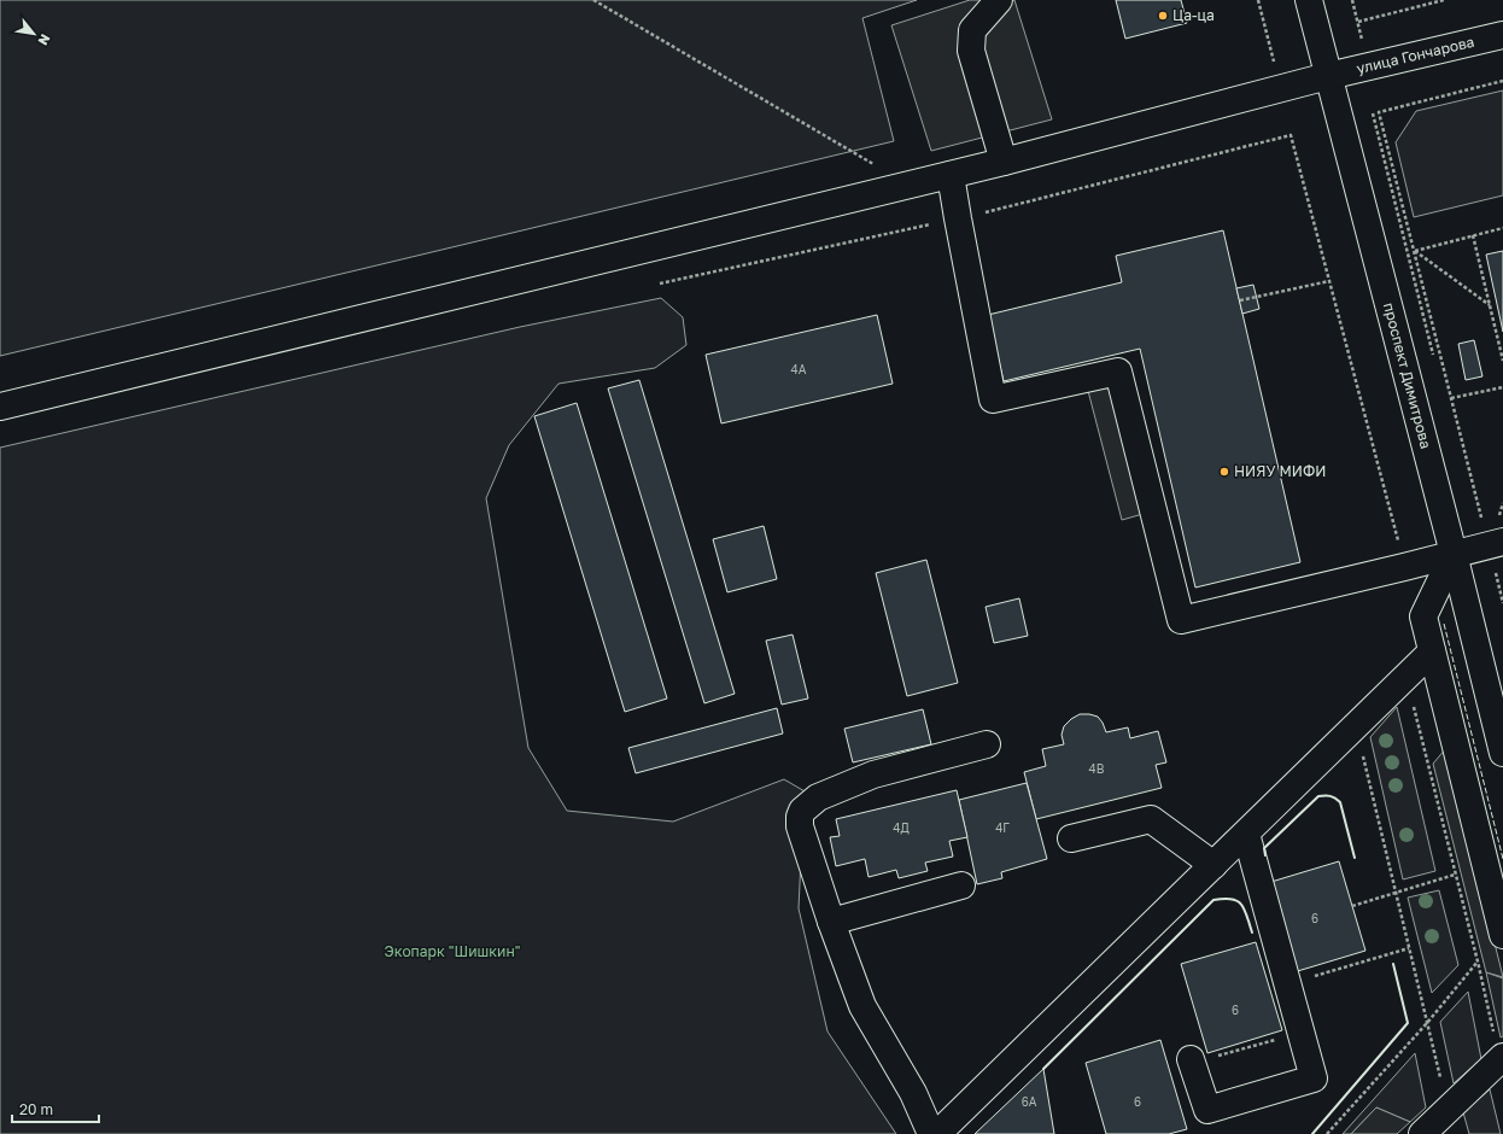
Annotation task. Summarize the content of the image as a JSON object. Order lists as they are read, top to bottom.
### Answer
{
  "streets": {
    "main road": ["улица Гончарова", "проспект Димитрова"]
  },
  "crossings": [
    ["улица Гончарова", "проспект Димитрова"]
  ],
  "parks": ["Экопарк \"Шишкин\""],
  "places": ["Ца-ца", "НИЯУ МИФИ"],
  "house_numbers": [
    "4А",
    "4В",
    "4Д",
    "4Г",
    "6",
    "6",
    "6А",
    "6"
  ],
  "scale_bar": "20 m",
  "north": "bottom right"
}
